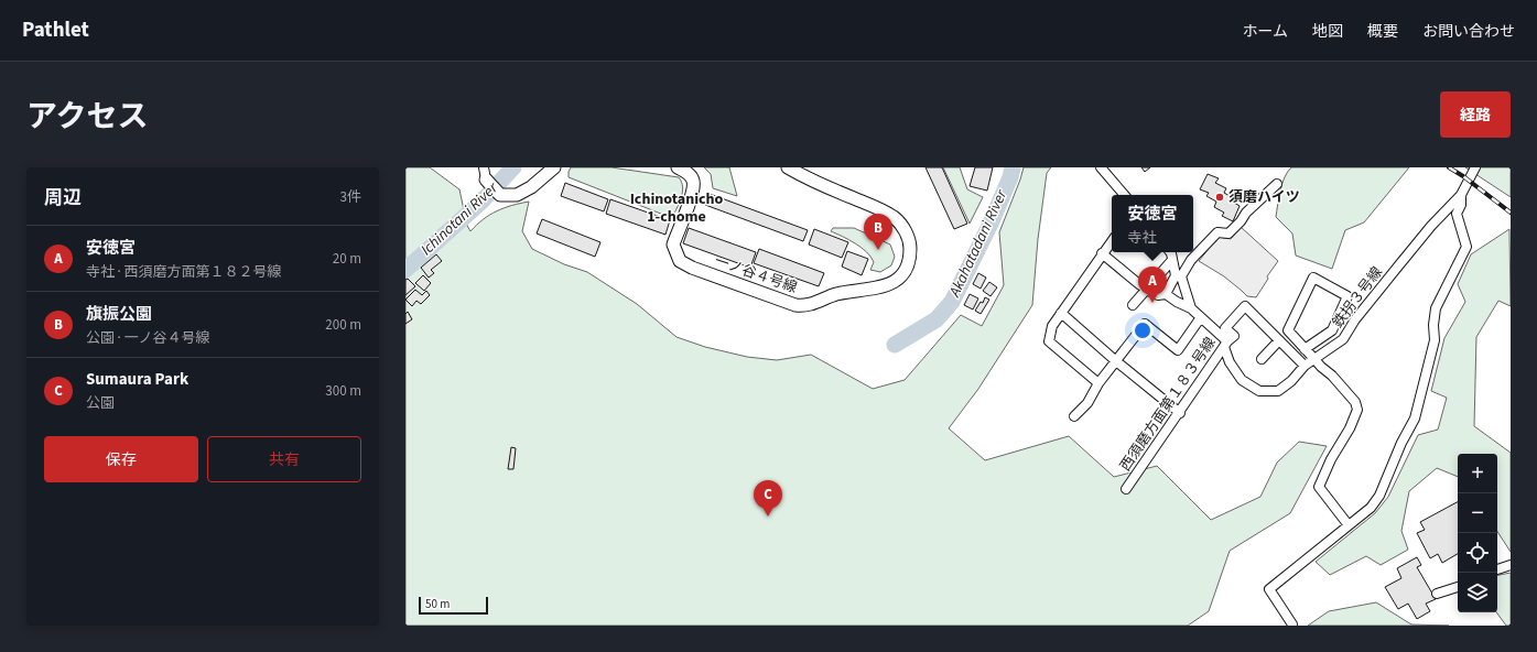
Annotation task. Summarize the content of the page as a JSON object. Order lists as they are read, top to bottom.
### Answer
{
  "streets": {
    "street": ["一ノ谷４号線", "鉄拐３号線", "西須磨方面第１８３号線"]
  },
  "crossings": [
    ["鉄拐３号線", "西須磨方面第１８３号線"]
  ],
  "districts": ["Ichinotanicho 1-chome"],
  "water": ["Ichinotani River", "Akahatadani River"],
  "places": ["須磨ハイツ"],
  "scale_bar": "50 m",
  "page": {
    "header": "Pathlet",
    "nav": [
      "ホーム",
      "地図",
      "概要",
      "お問い合わせ"
    ],
    "title": "アクセス",
    "buttons": [
      "経路",
      ["保存", "共有"]
    ],
    "heading": ["周辺", "3件"],
    "popup": ["安徳宮", "寺社"],
    "pins": ["B", "A", "C"],
    "list": [
      {
        "mark": "A",
        "name": "安徳宮",
        "note": "寺社 · 西須磨方面第１８２号線",
        "value": "20 m"
      },
      {
        "mark": "B",
        "name": "旗振公園",
        "note": "公園 · 一ノ谷４号線",
        "value": "200 m"
      },
      {
        "mark": "C",
        "name": "Sumaura Park",
        "note": "公園",
        "value": "300 m"
      }
    ],
    "map_buttons": ["+", "−"],
    "scale": "50 m"
  }
}
